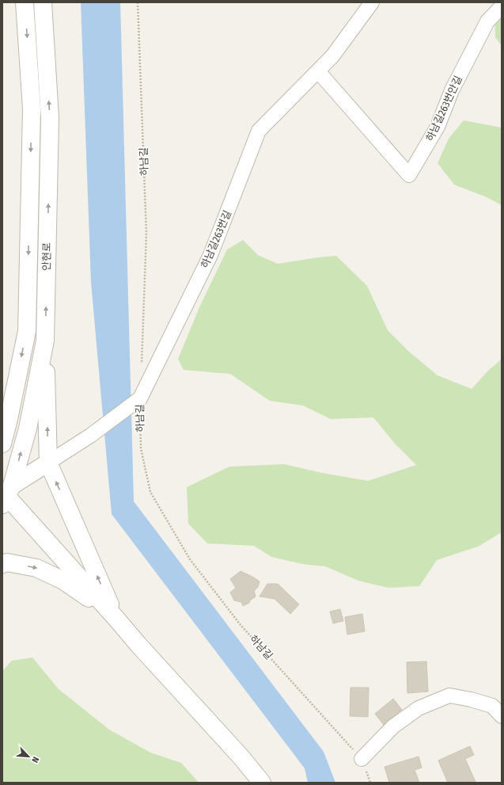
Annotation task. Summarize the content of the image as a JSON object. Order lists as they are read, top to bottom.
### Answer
{
  "streets": {
    "street": ["하남길263번안길", "하남길263번길", "안현로"],
    "path": ["하남길"]
  },
  "crossings": [
    ["하남길263번안길", "하남길263번길"],
    ["하남길", "하남길263번길"]
  ],
  "north": "bottom right"
}
